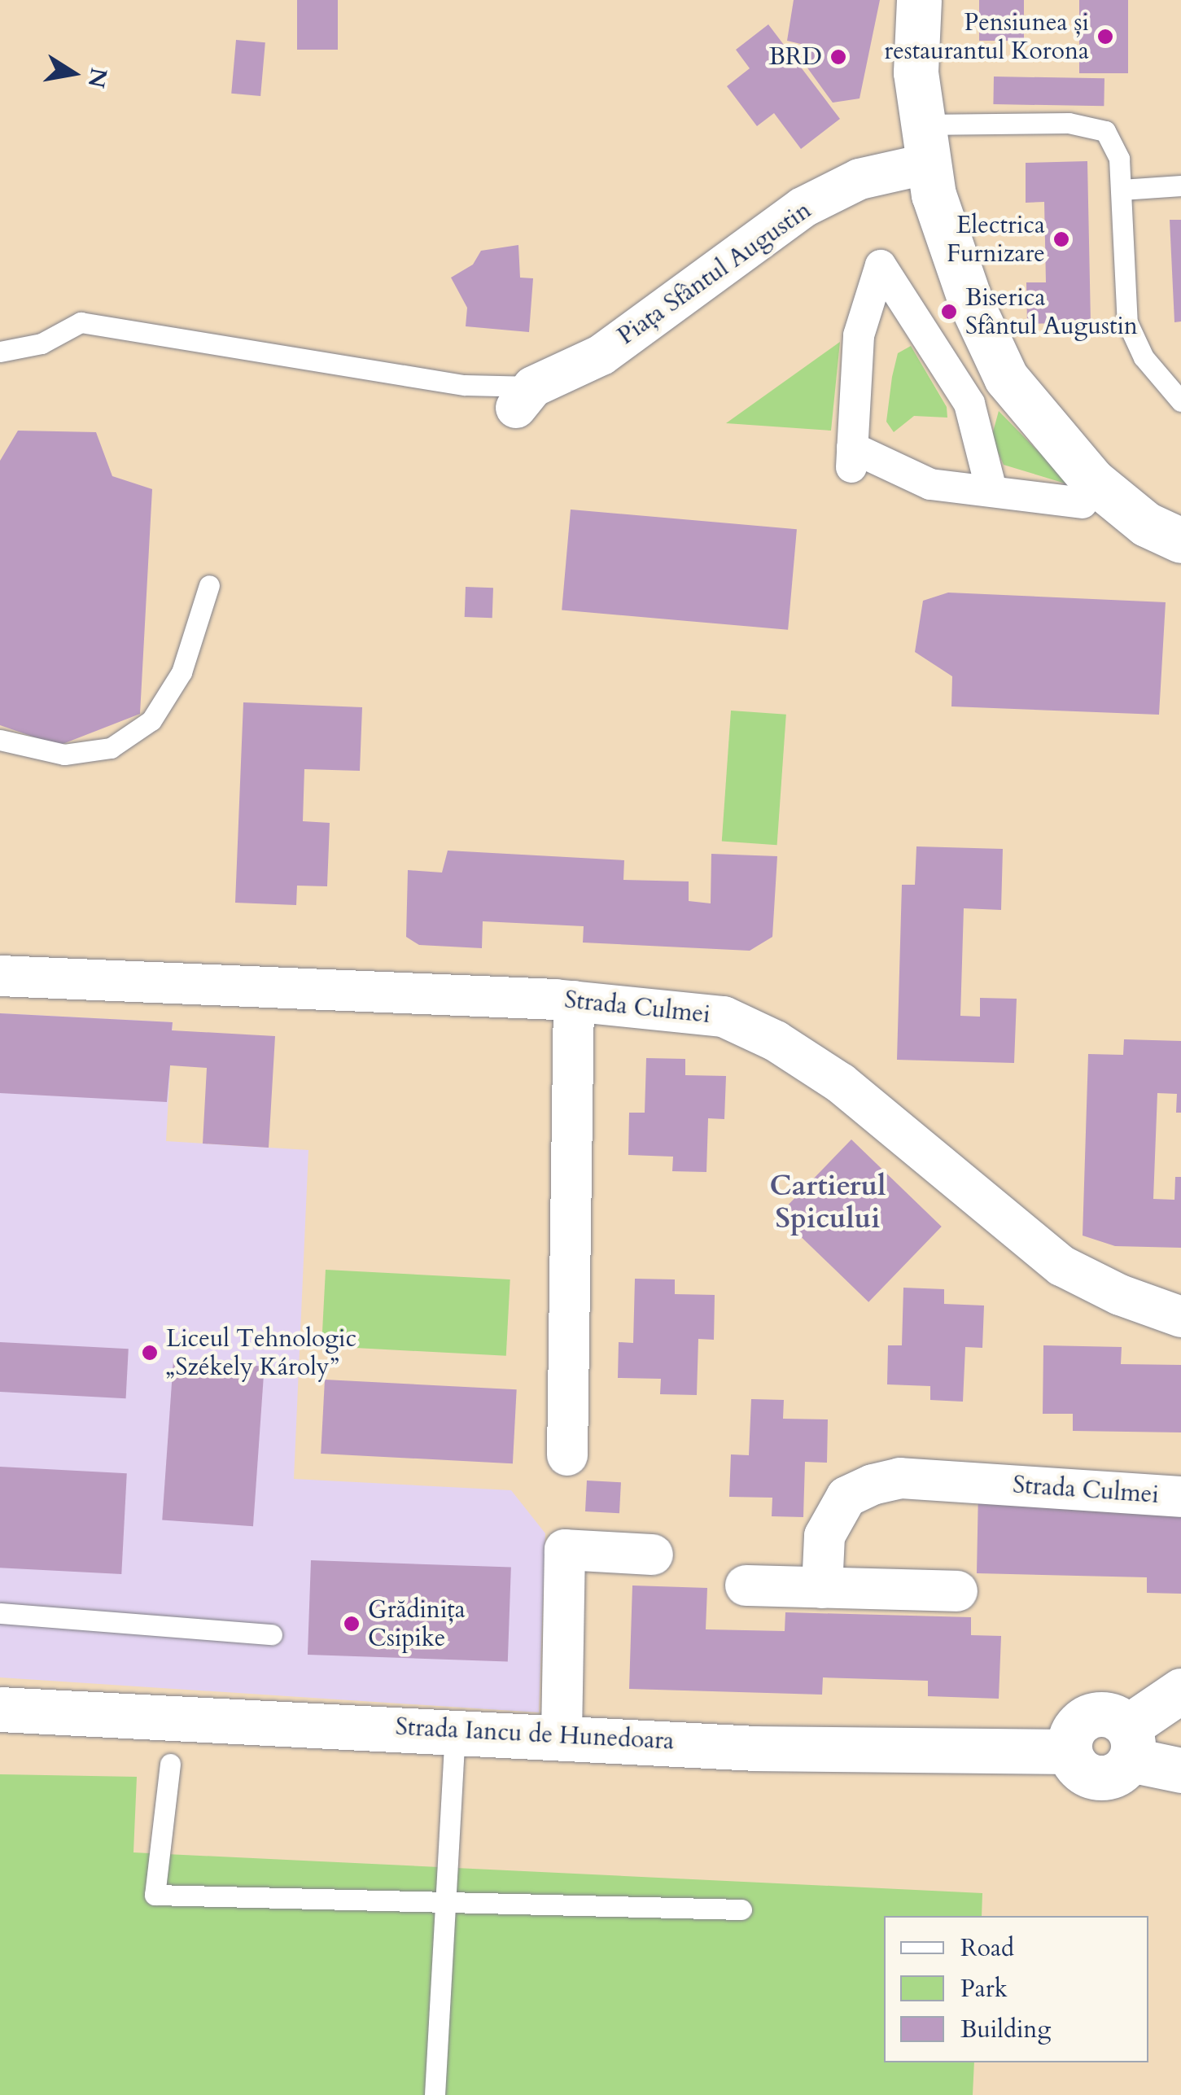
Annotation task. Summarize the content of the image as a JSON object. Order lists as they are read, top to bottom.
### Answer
{
  "streets": {
    "street": ["Piața Sfântul Augustin", "Strada Culmei", "Strada Iancu de Hunedoara"]
  },
  "districts": ["Cartierul Spicului"],
  "places": [
    "Pensiunea și restaurantul Korona",
    "BRD",
    "Electrica Furnizare",
    "Biserica Sfântul Augustin",
    "Liceul Tehnologic „Székely Károly”",
    "Grădiniţa Csipike"
  ],
  "legend": ["Road", "Park", "Building"],
  "north": "right"
}
